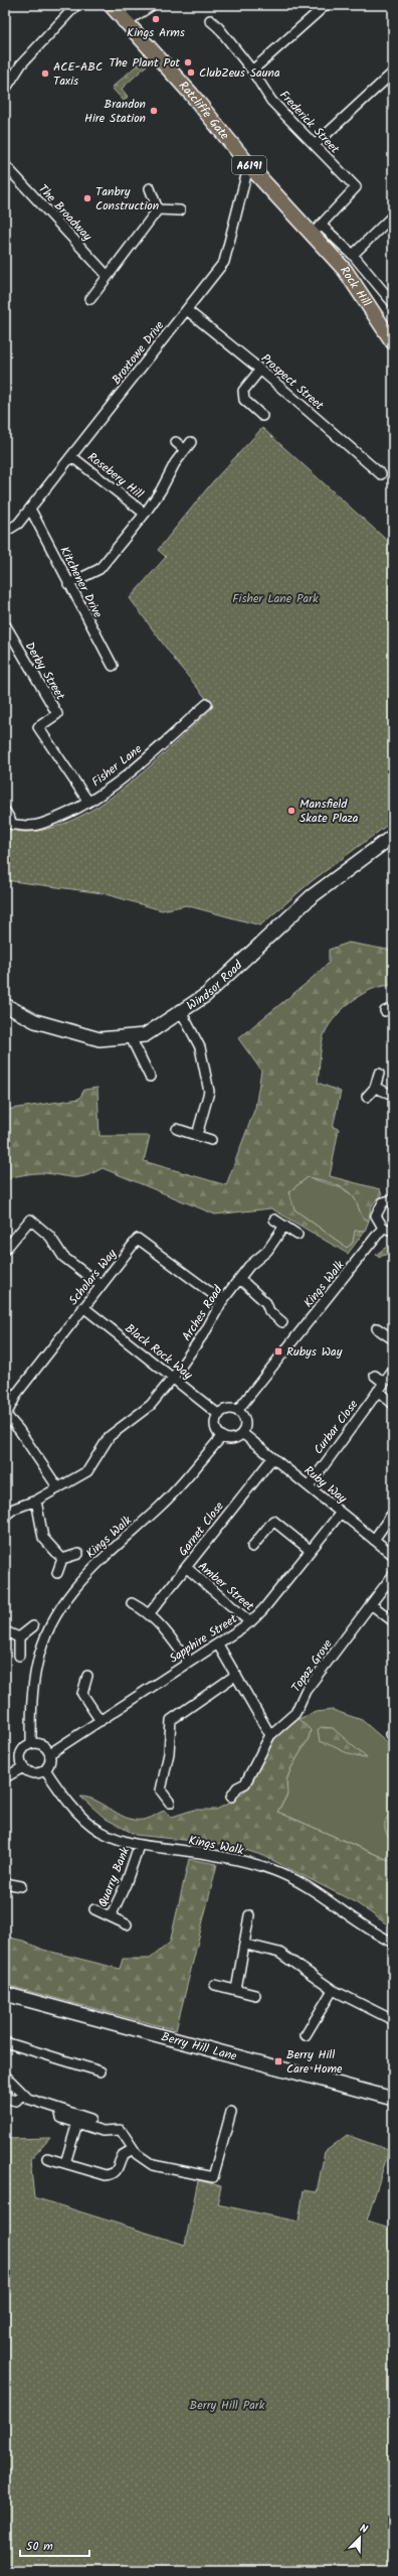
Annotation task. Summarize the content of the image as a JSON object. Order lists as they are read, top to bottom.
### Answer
{
  "streets": {
    "main road": [
      "Ratcliffe Gate",
      "A6191",
      "Rock Hill",
      "Windsor Road",
      "Berry Hill Lane"
    ],
    "street": [
      "Frederick Street",
      "The Broadway",
      "Broxtowe Drive",
      "Prospect Street",
      "Rosebery Hill",
      "Kitchener Drive",
      "Derby Street",
      "Fisher Lane",
      "Scholars Way",
      "Kings Walk",
      "Arches Road",
      "Black Rock Way",
      "Curbar Close",
      "Ruby Way",
      "Garnet Close",
      "Amber Street",
      "Sapphire Street",
      "Topaz Grove",
      "Quarry Bank"
    ]
  },
  "crossings": [
    ["Ratcliffe Gate", "Frederick Street"],
    ["Ratcliffe Gate", "Rock Hill"],
    ["Ratcliffe Gate", "Broxtowe Drive"],
    ["Frederick Street", "Rock Hill"],
    ["Broxtowe Drive", "Prospect Street"],
    ["Broxtowe Drive", "Rosebery Hill"],
    ["Broxtowe Drive", "Kitchener Drive"],
    ["Derby Street", "Fisher Lane"],
    ["Scholars Way", "Arches Road"],
    ["Scholars Way", "Black Rock Way"],
    ["Kings Walk", "Black Rock Way"],
    ["Kings Walk", "Ruby Way"],
    ["Kings Walk", "Sapphire Street"],
    ["Kings Walk", "Quarry Bank"],
    ["Arches Road", "Black Rock Way"],
    ["Black Rock Way", "Ruby Way"],
    ["Curbar Close", "Ruby Way"],
    ["Ruby Way", "Garnet Close"],
    ["Ruby Way", "Sapphire Street"],
    ["Garnet Close", "Amber Street"],
    ["Amber Street", "Sapphire Street"]
  ],
  "parks": ["Fisher Lane Park", "Berry Hill Park"],
  "places": {
    "other": [
      "Kings Arms",
      "The Plant Pot",
      "ClubZeus Sauna",
      "ACE-ABC Taxis",
      "Brandon Hire Station",
      "Tanbry Construction",
      "Mansfield Skate Plaza"
    ],
    "transit": ["Rubys Way", "Berry Hill Care Home"]
  },
  "scale_bar": "50 m",
  "north": "top right"
}
